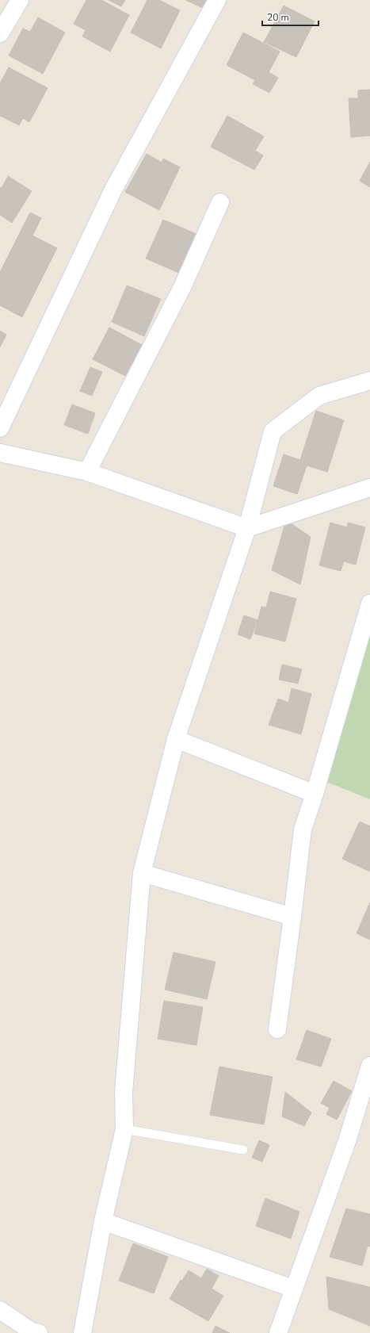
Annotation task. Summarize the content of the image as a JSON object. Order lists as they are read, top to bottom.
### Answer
{
  "scale_bar": "20 m"
}
